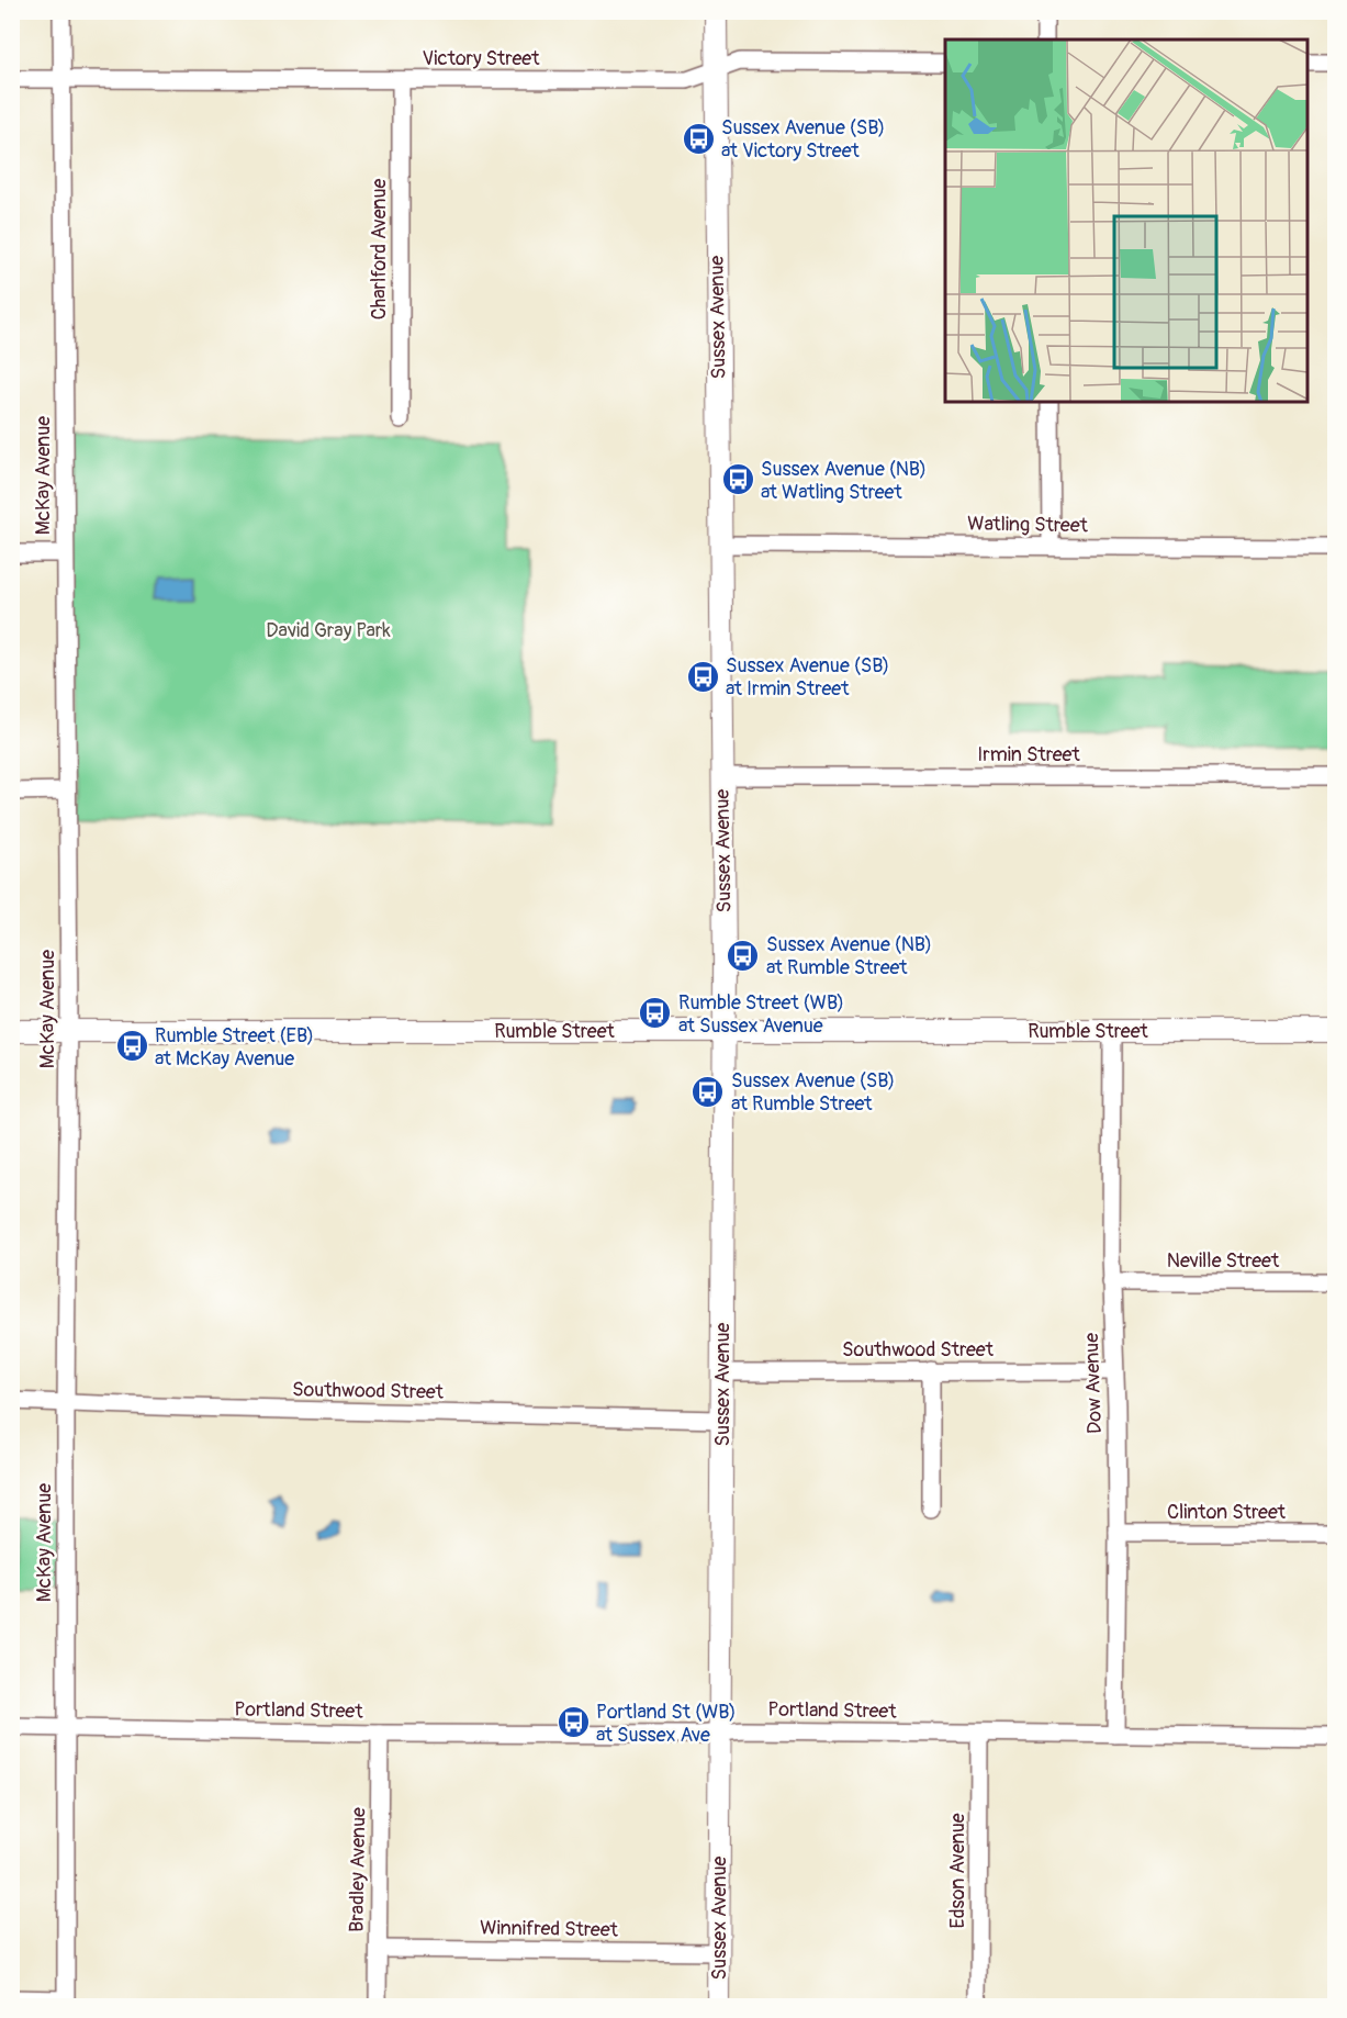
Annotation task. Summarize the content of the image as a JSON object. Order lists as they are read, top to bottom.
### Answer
{
  "streets": {
    "street": [
      "Victory Street",
      "Charlford Avenue",
      "Sussex Avenue",
      "McKay Avenue",
      "Watling Street",
      "Irmin Street",
      "Rumble Street",
      "Neville Street",
      "Southwood Street",
      "Dow Avenue",
      "Clinton Street",
      "Portland Street",
      "Bradley Avenue",
      "Edson Avenue",
      "Winnifred Street"
    ]
  },
  "crossings": [
    ["Victory Street", "Charlford Avenue"],
    ["Victory Street", "Sussex Avenue"],
    ["Victory Street", "McKay Avenue"],
    ["Sussex Avenue", "Watling Street"],
    ["Sussex Avenue", "Irmin Street"],
    ["Sussex Avenue", "Rumble Street"],
    ["Sussex Avenue", "Southwood Street"],
    ["Sussex Avenue", "Portland Street"],
    ["Sussex Avenue", "Winnifred Street"],
    ["McKay Avenue", "Rumble Street"],
    ["McKay Avenue", "Southwood Street"],
    ["McKay Avenue", "Portland Street"],
    ["Rumble Street", "Dow Avenue"],
    ["Neville Street", "Dow Avenue"],
    ["Southwood Street", "Dow Avenue"],
    ["Dow Avenue", "Clinton Street"],
    ["Dow Avenue", "Portland Street"],
    ["Portland Street", "Bradley Avenue"],
    ["Portland Street", "Edson Avenue"],
    ["Bradley Avenue", "Winnifred Street"]
  ],
  "parks": ["David Gray Park"],
  "places": {
    "bus stop": [
      "Sussex Avenue (SB) at Victory Street",
      "Sussex Avenue (NB) at Watling Street",
      "Sussex Avenue (SB) at Irmin Street",
      "Sussex Avenue (NB) at Rumble Street",
      "Rumble Street (WB) at Sussex Avenue",
      "Rumble Street (EB) at McKay Avenue",
      "Sussex Avenue (SB) at Rumble Street",
      "Portland St (WB) at Sussex Ave"
    ]
  }
}
